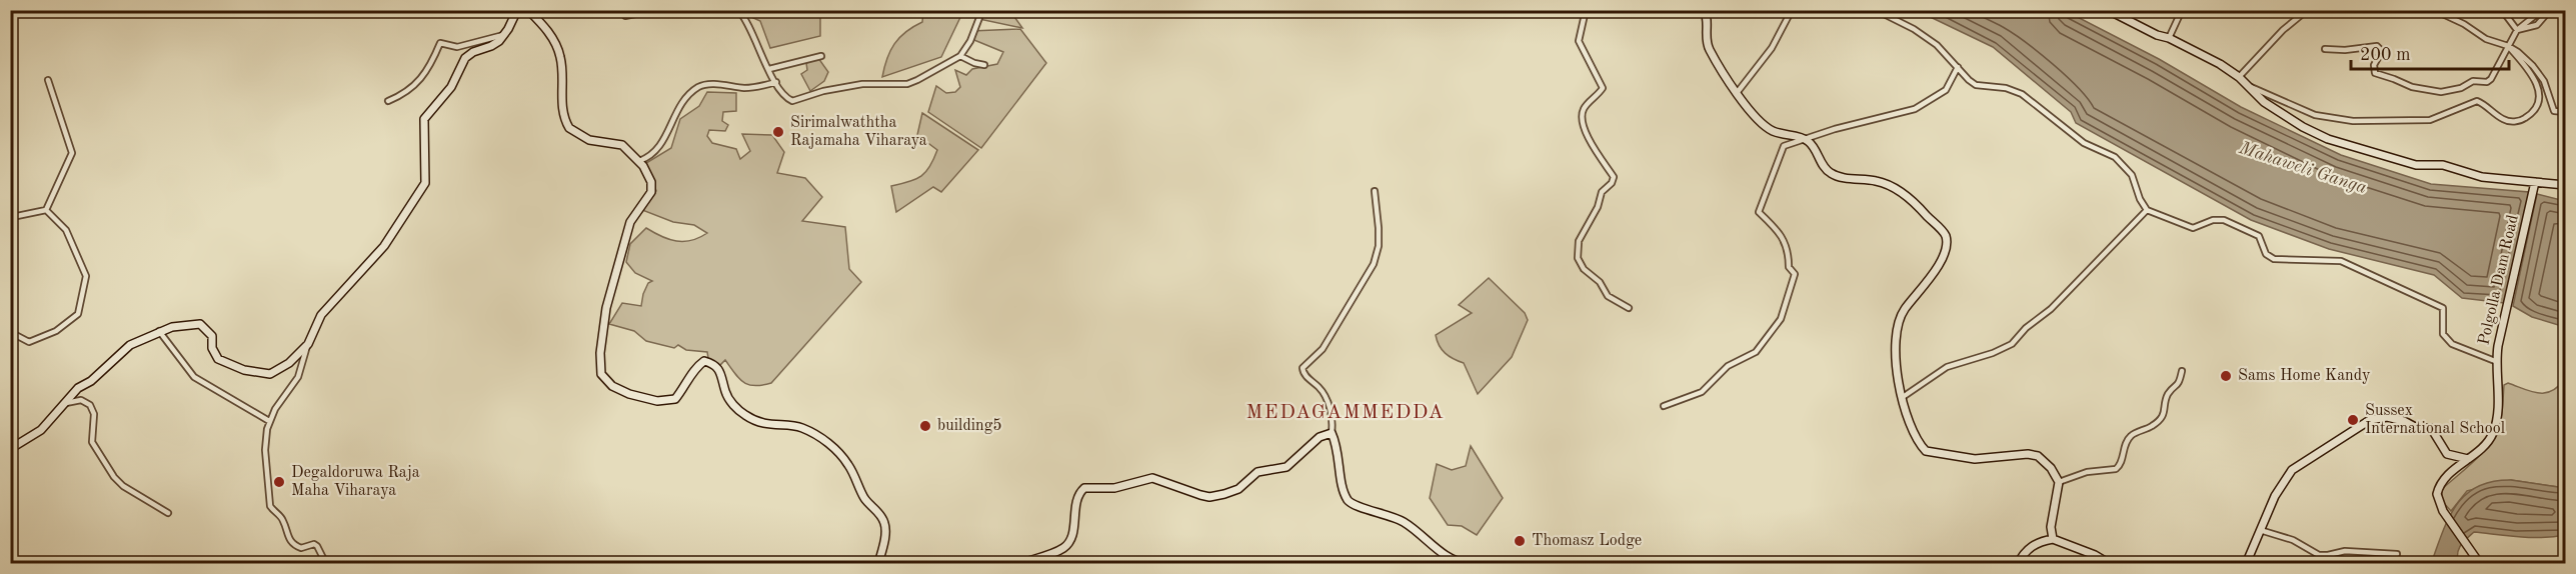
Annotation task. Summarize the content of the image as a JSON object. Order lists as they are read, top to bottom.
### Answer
{
  "streets": {
    "street": ["Polgolla Dam Road"]
  },
  "districts": ["MEDAGAMMEDDA"],
  "water": ["Mahaweli Ganga"],
  "places": [
    "Sirimalwaththa Rajamaha Viharaya",
    "Sams Home Kandy",
    "Sussex International School",
    "building5",
    "Degaldoruwa Raja Maha Viharaya",
    "Thomasz Lodge"
  ],
  "scale_bar": "200 m"
}
